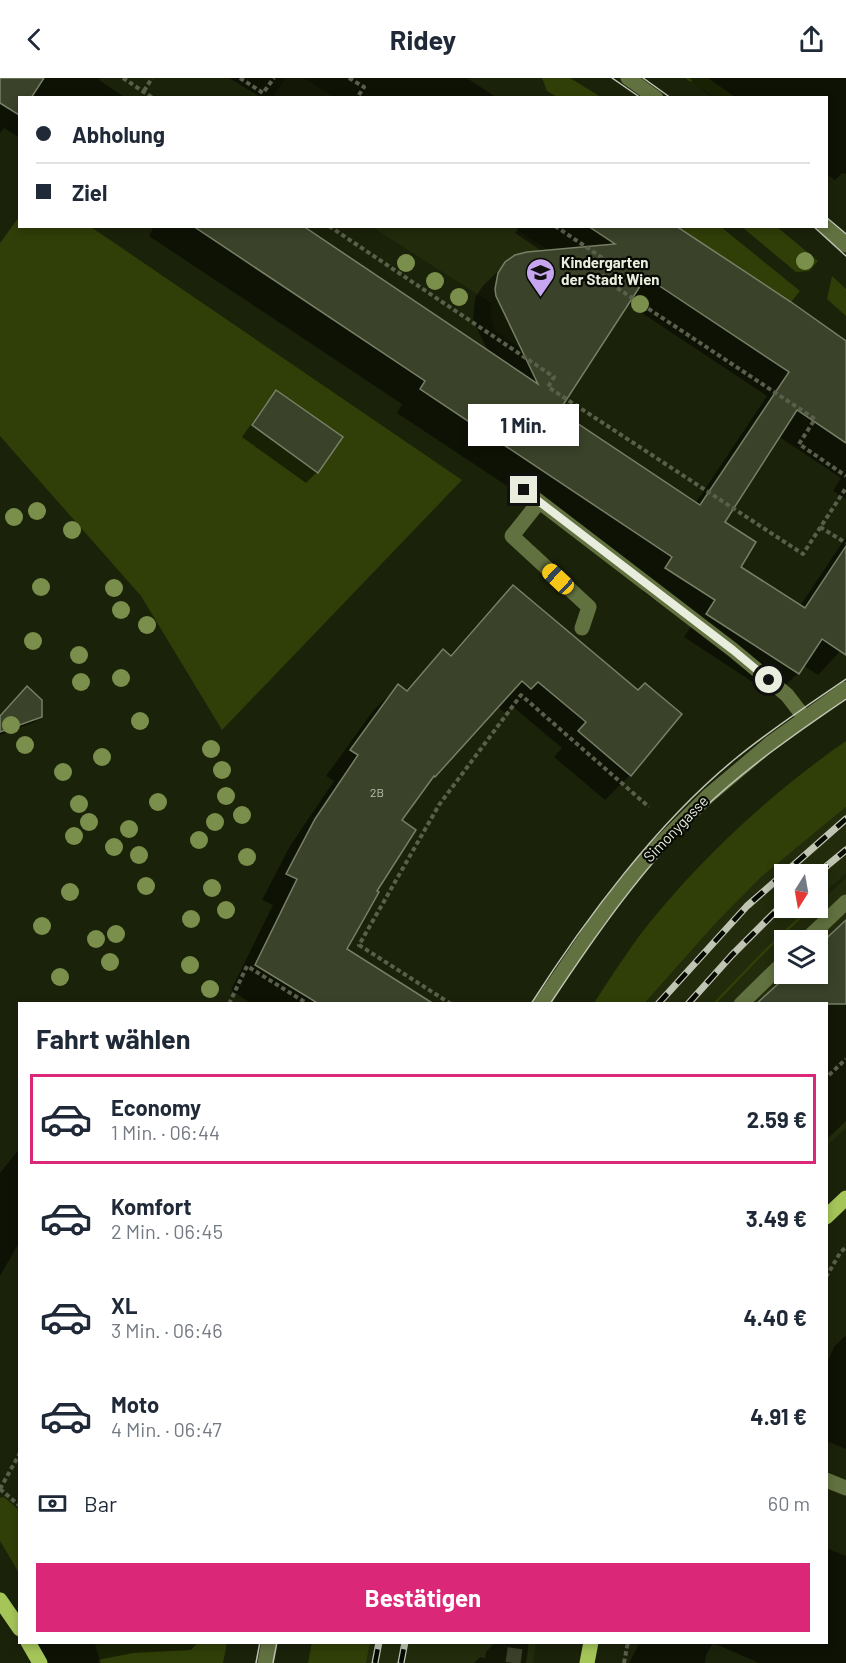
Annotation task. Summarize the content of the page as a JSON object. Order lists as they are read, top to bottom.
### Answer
{
  "streets": {
    "street": ["Simonygasse"]
  },
  "places": {
    "school or university": ["Kindergarten der Stadt Wien"]
  },
  "house_numbers": ["2B"],
  "north": "bottom",
  "page": {
    "header": "Ridey",
    "banner": ["Abholung", "Ziel"],
    "bubble": "1 Min.",
    "heading": "Fahrt wählen",
    "list": [
      {
        "name": "Economy",
        "note": "1 Min. · 06:44",
        "value": "2.59 €"
      },
      {
        "name": "Komfort",
        "note": "2 Min. · 06:45",
        "value": "3.49 €"
      },
      {
        "name": "XL",
        "note": "3 Min. · 06:46",
        "value": "4.40 €"
      },
      {
        "name": "Moto",
        "note": "4 Min. · 06:47",
        "value": "4.91 €"
      }
    ],
    "pay": ["Bar", "60 m"],
    "buttons": "Bestätigen"
  }
}
